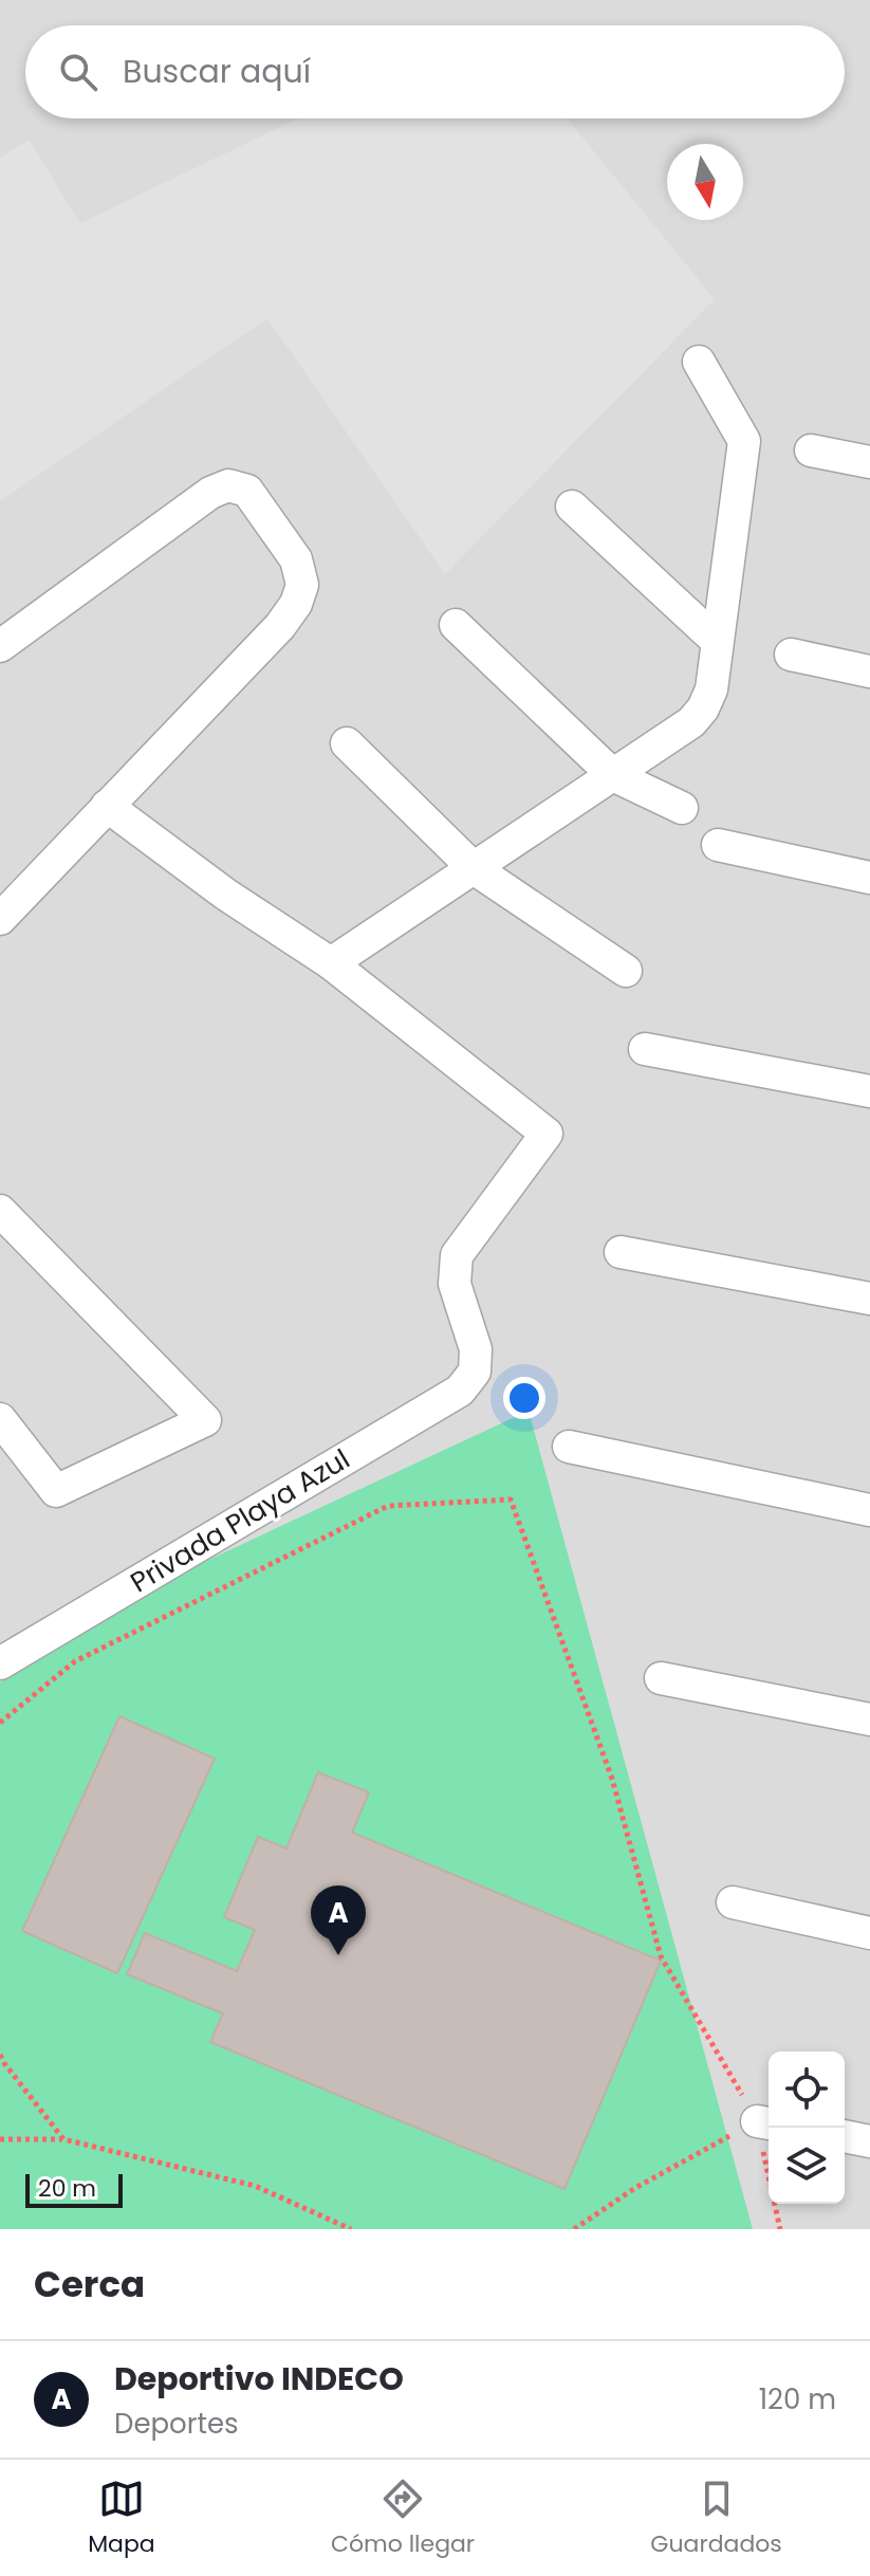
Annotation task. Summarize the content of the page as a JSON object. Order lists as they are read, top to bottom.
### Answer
{
  "streets": {
    "street": ["Privada Playa Azul"]
  },
  "scale_bar": "20 m",
  "north": "bottom",
  "page": {
    "search": "Buscar aquí",
    "pins": "A",
    "scale": "20 m",
    "heading": "Cerca",
    "list": [
      {
        "mark": "A",
        "name": "Deportivo INDECO",
        "note": "Deportes",
        "value": "120 m"
      }
    ],
    "nav": ["Mapa", "Cómo llegar", "Guardados"]
  }
}
